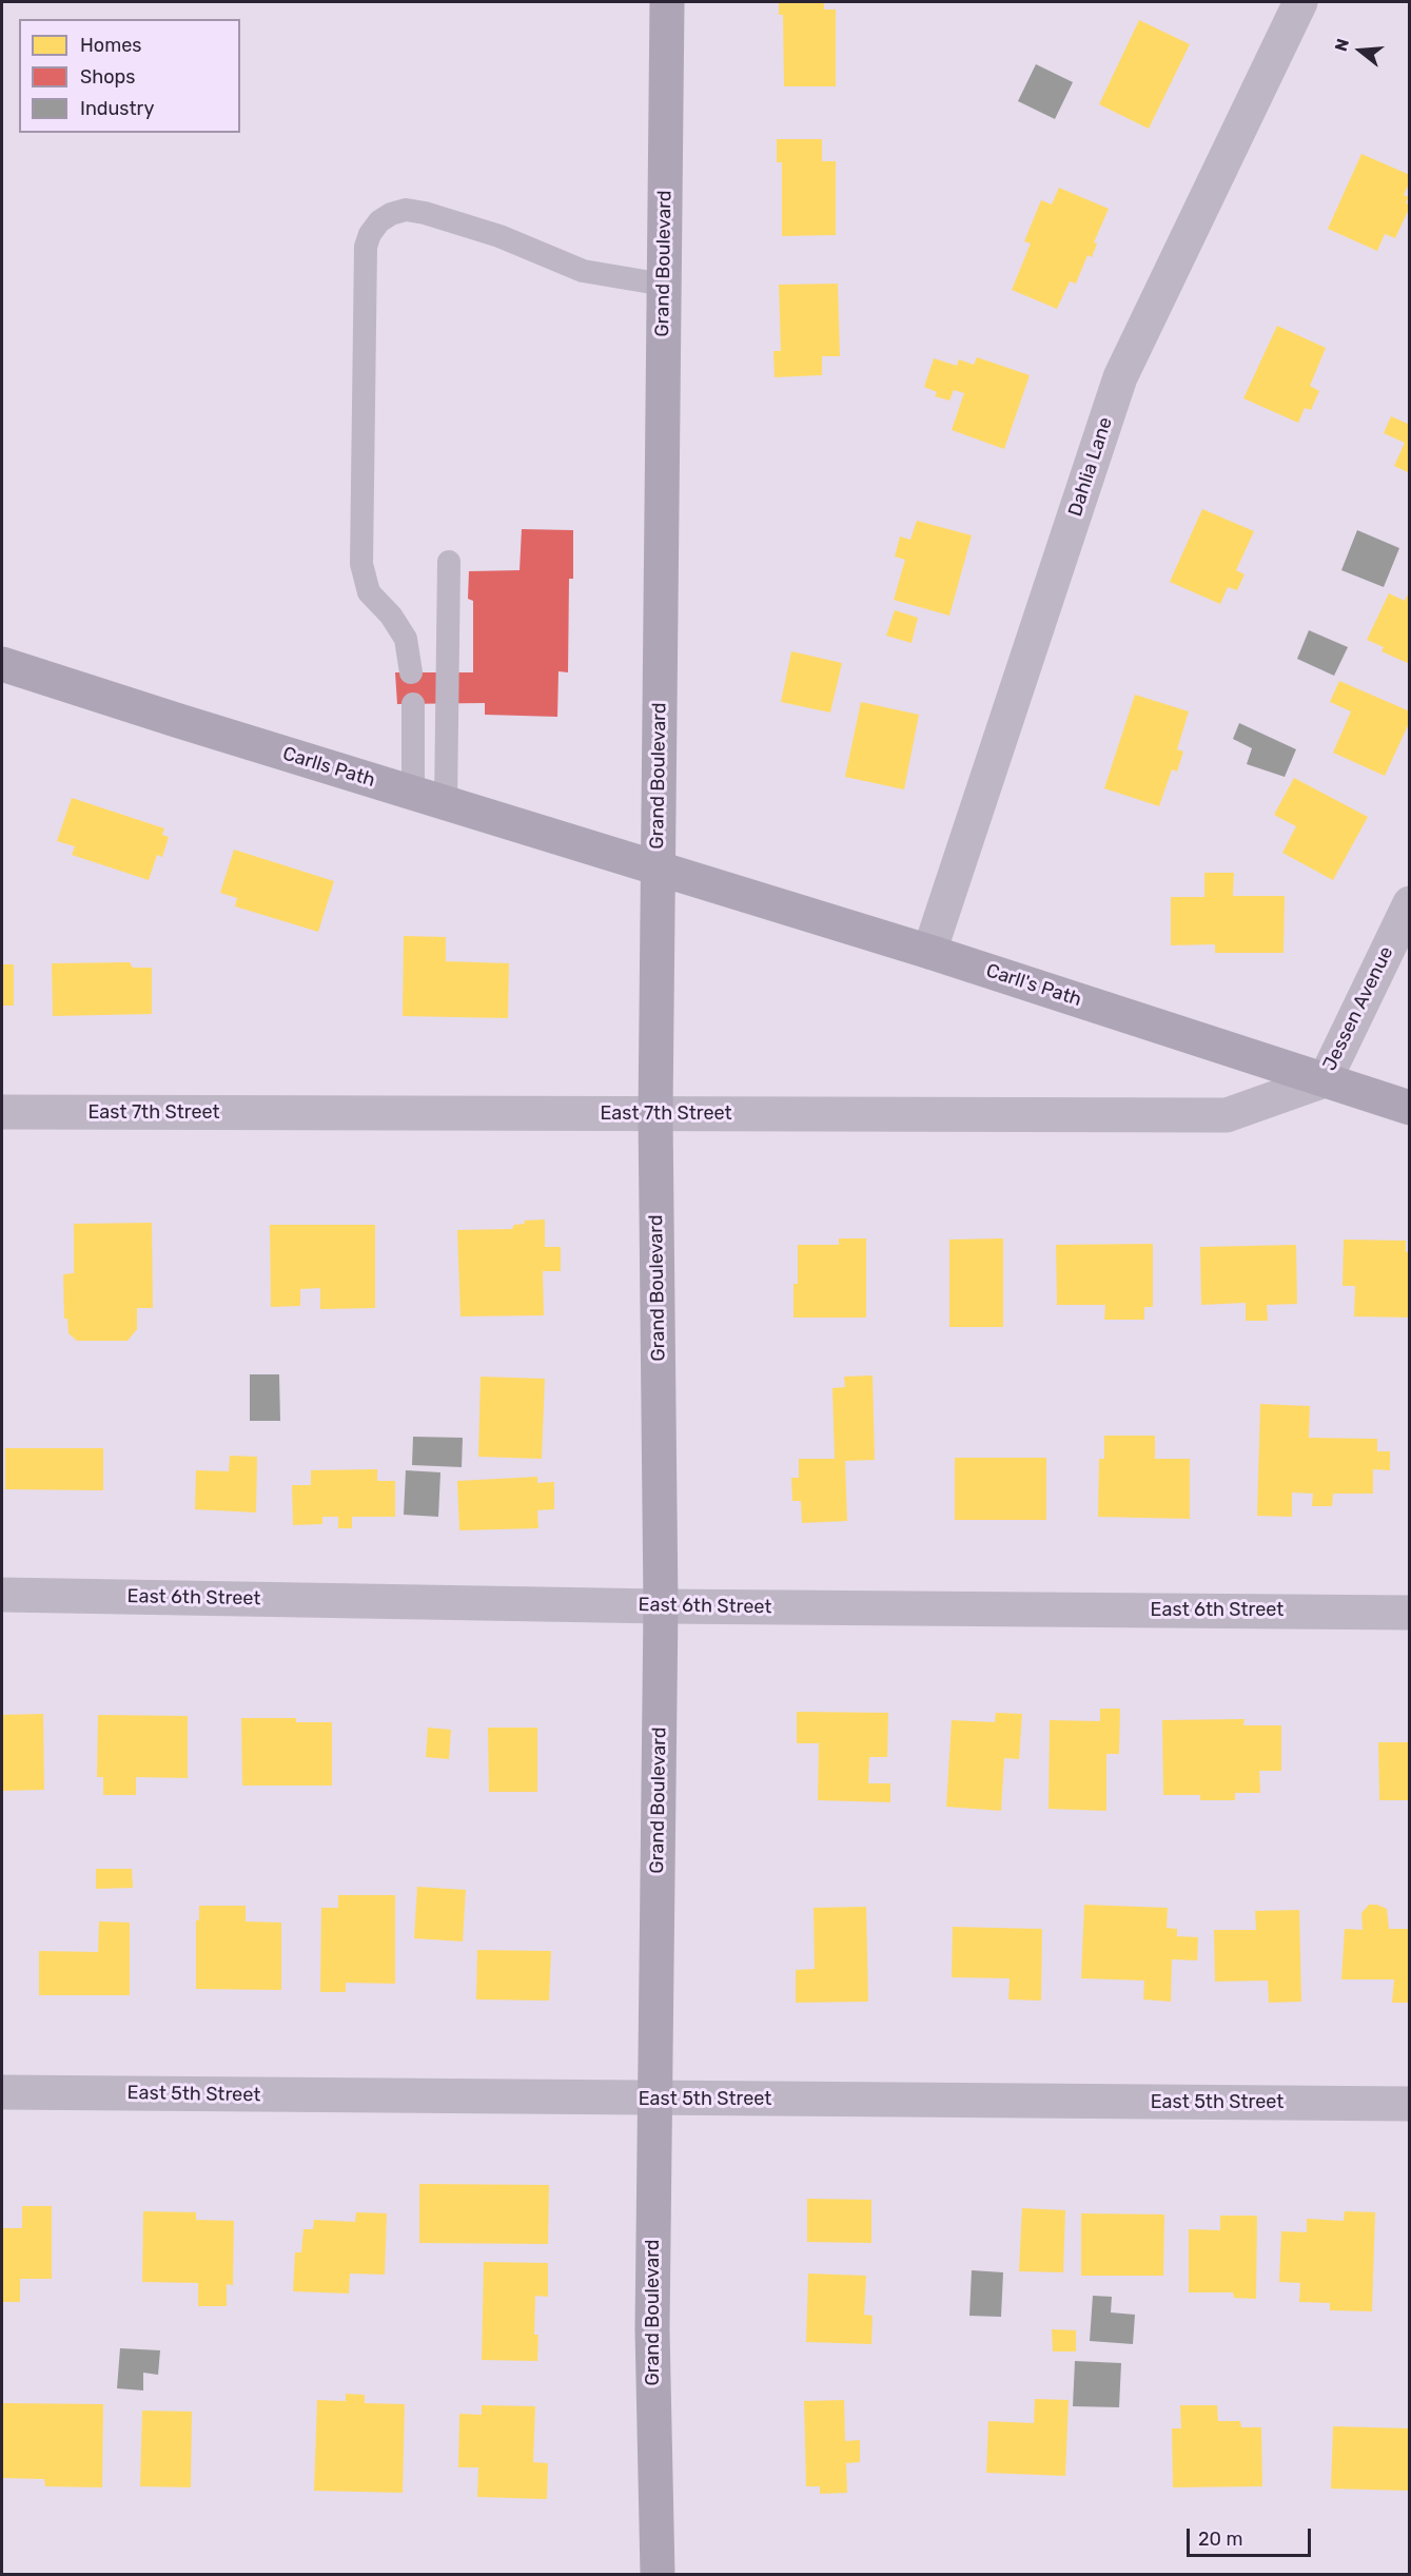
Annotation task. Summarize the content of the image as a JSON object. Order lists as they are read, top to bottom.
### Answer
{
  "streets": {
    "street": [
      "Grand Boulevard",
      "Dahlia Lane",
      "Carlls Path",
      "Carll's Path",
      "Jessen Avenue",
      "East 7th Street",
      "East 6th Street",
      "East 5th Street"
    ]
  },
  "crossings": [
    ["Grand Boulevard", "Carlls Path"],
    ["Grand Boulevard", "Carll's Path"],
    ["Grand Boulevard", "East 7th Street"],
    ["Grand Boulevard", "East 6th Street"],
    ["Grand Boulevard", "East 5th Street"],
    ["Dahlia Lane", "Carll's Path"],
    ["Carlls Path", "Carll's Path"],
    ["Carll's Path", "Jessen Avenue"],
    ["Carll's Path", "East 7th Street"],
    ["Jessen Avenue", "East 7th Street"]
  ],
  "legend": ["Homes", "Shops", "Industry"],
  "scale_bar": "20 m",
  "north": "left"
}
